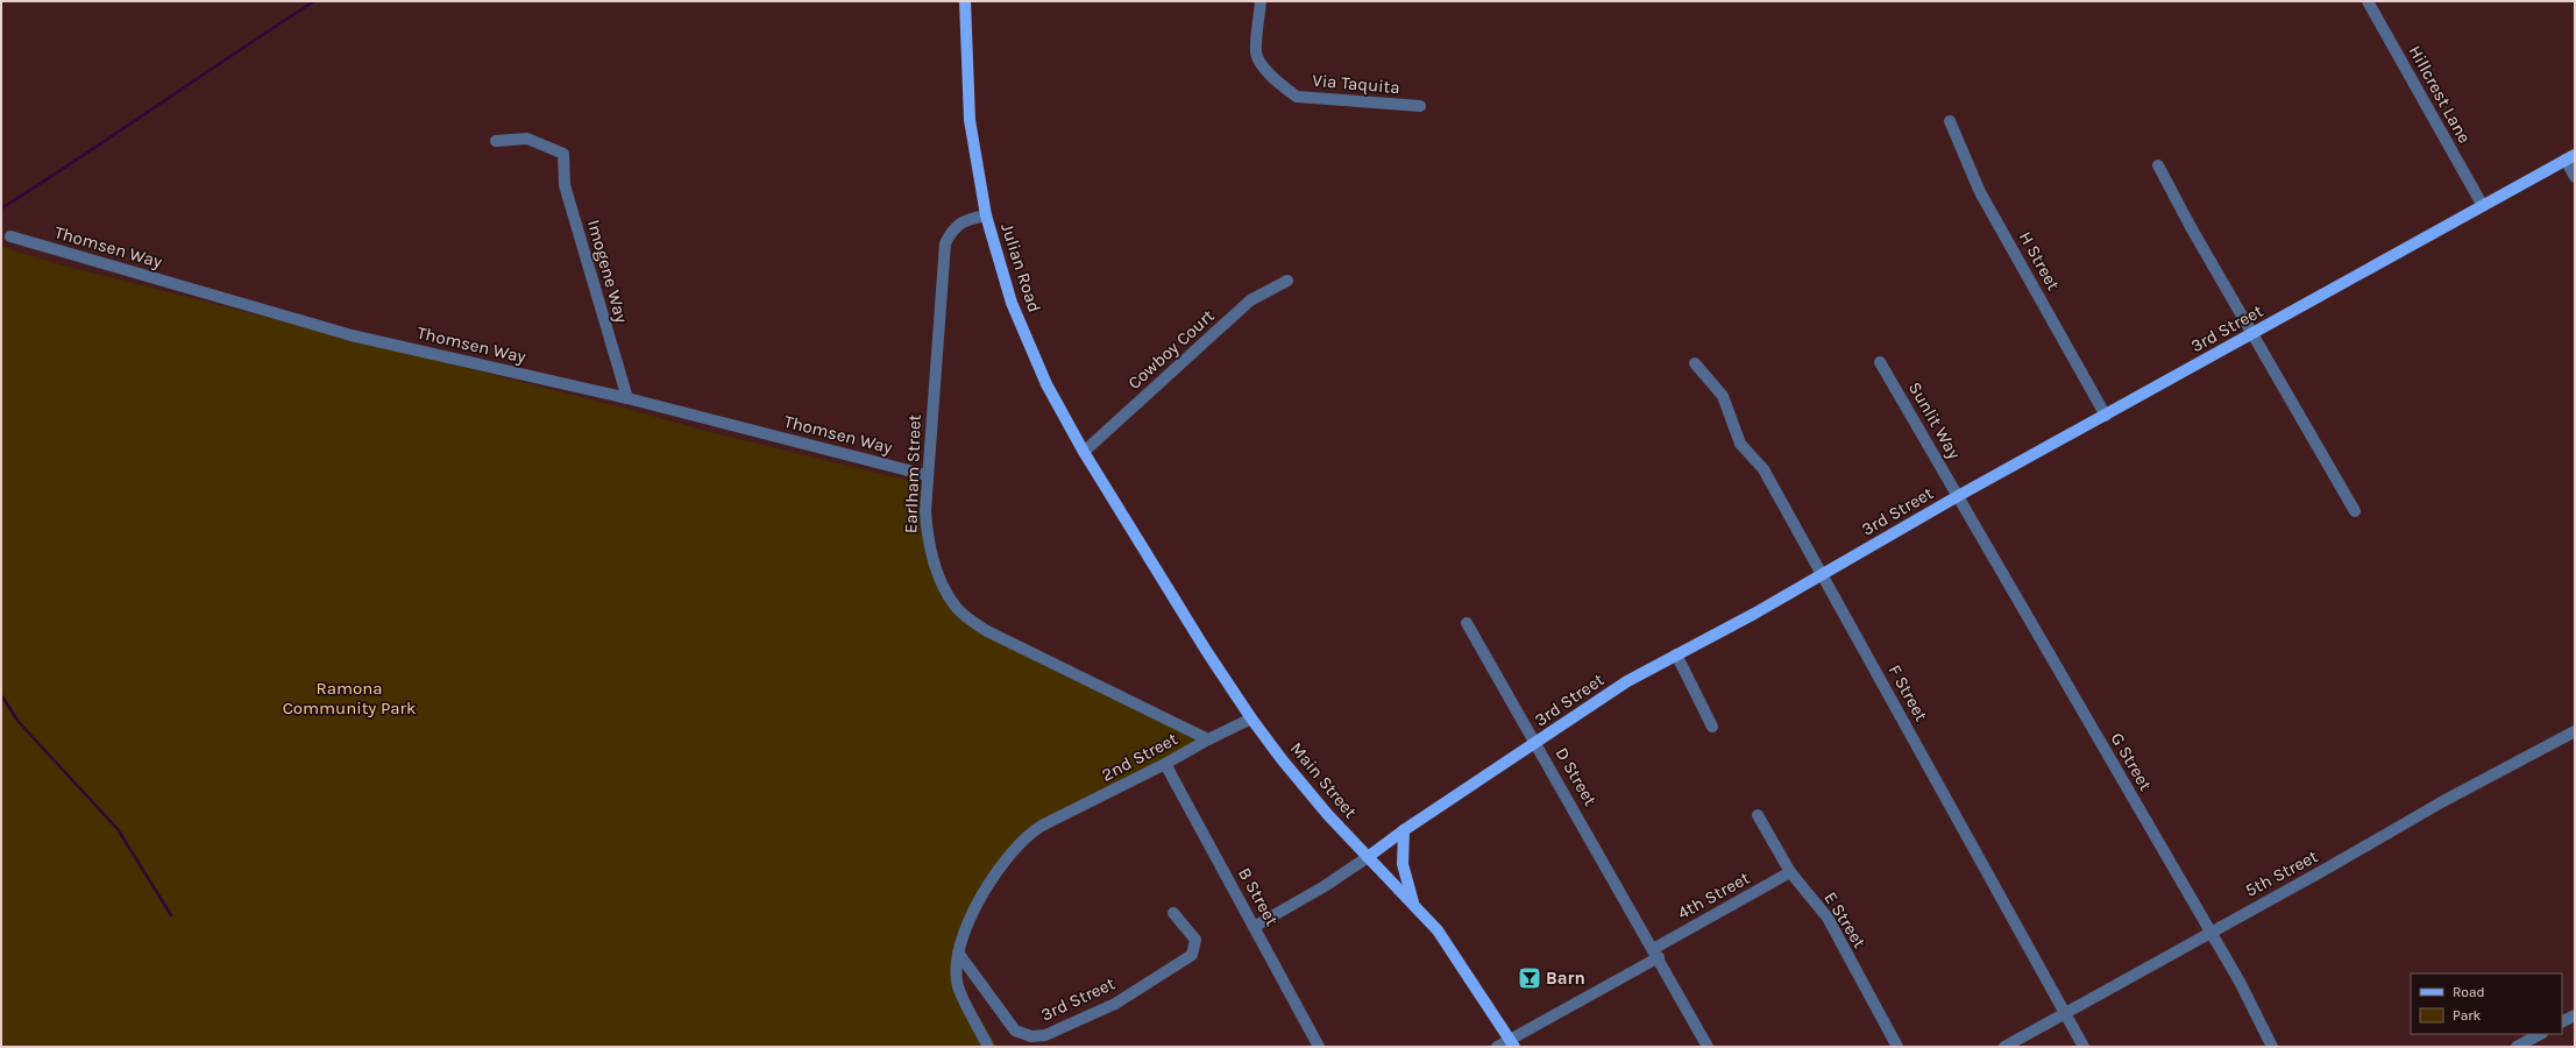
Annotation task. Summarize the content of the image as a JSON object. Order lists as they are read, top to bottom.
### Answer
{
  "streets": {
    "main road": ["Julian Road", "3rd Street", "Main Street"],
    "street": [
      "Via Taquita",
      "Hillcrest Lane",
      "Thomsen Way",
      "H Street",
      "Imogene Way",
      "Cowboy Court",
      "Sunlit Way",
      "Earlham Street",
      "F Street",
      "2nd Street",
      "G Street",
      "D Street",
      "5th Street",
      "4th Street",
      "B Street",
      "E Street"
    ]
  },
  "crossings": [
    ["Hillcrest Lane", "3rd Street"],
    ["Thomsen Way", "Imogene Way"],
    ["Thomsen Way", "Earlham Street"],
    ["H Street", "3rd Street"],
    ["Julian Road", "Cowboy Court"],
    ["Julian Road", "Earlham Street"],
    ["Julian Road", "Main Street"],
    ["3rd Street", "Sunlit Way"],
    ["3rd Street", "F Street"],
    ["3rd Street", "2nd Street"],
    ["3rd Street", "G Street"],
    ["3rd Street", "D Street"],
    ["3rd Street", "Main Street"],
    ["3rd Street", "B Street"],
    ["Sunlit Way", "G Street"],
    ["Earlham Street", "2nd Street"],
    ["F Street", "5th Street"],
    ["2nd Street", "Main Street"],
    ["2nd Street", "B Street"],
    ["G Street", "5th Street"],
    ["D Street", "4th Street"],
    ["Main Street", "4th Street"],
    ["4th Street", "E Street"]
  ],
  "parks": ["Ramona Community Park"],
  "places": {
    "bar": ["Barn"]
  },
  "legend": ["Road", "Park"]
}
